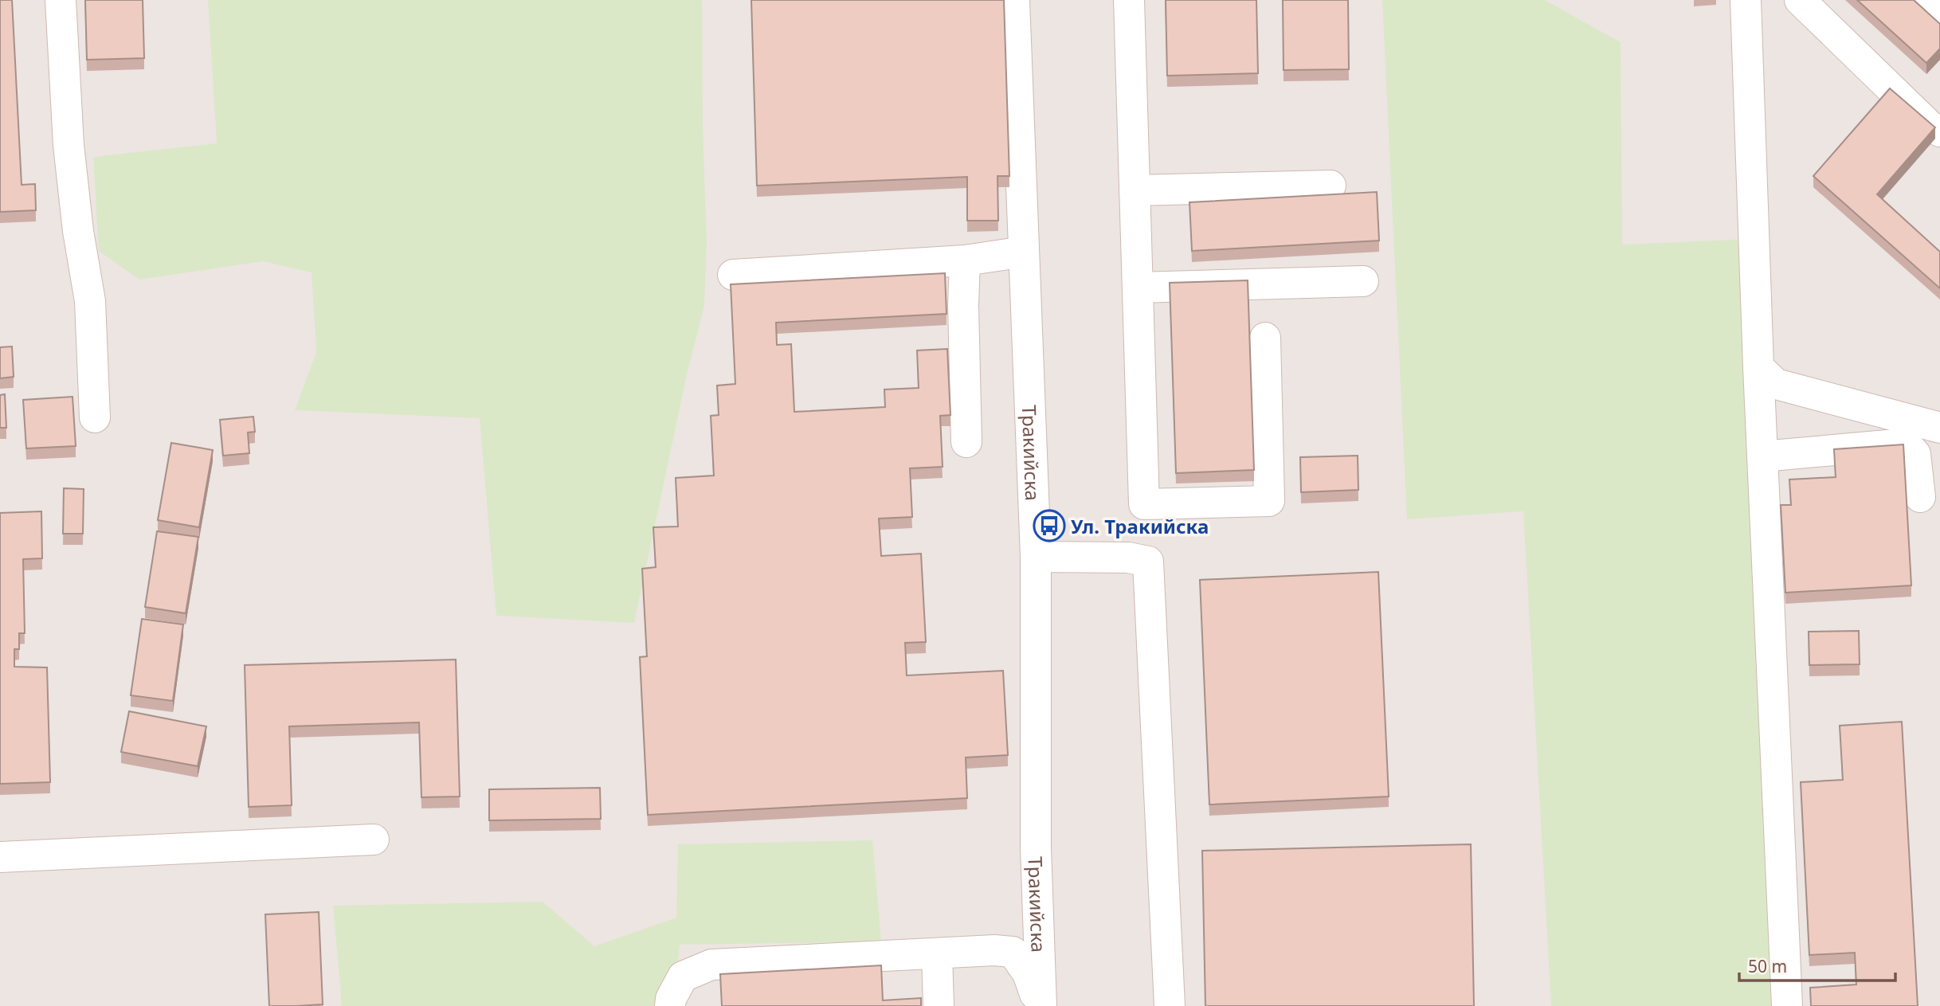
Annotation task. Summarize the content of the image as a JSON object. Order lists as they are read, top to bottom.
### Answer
{
  "streets": {
    "street": ["Тракийска"]
  },
  "places": {
    "bus stop": ["Ул. Тракийска"]
  },
  "scale_bar": "50 m"
}
